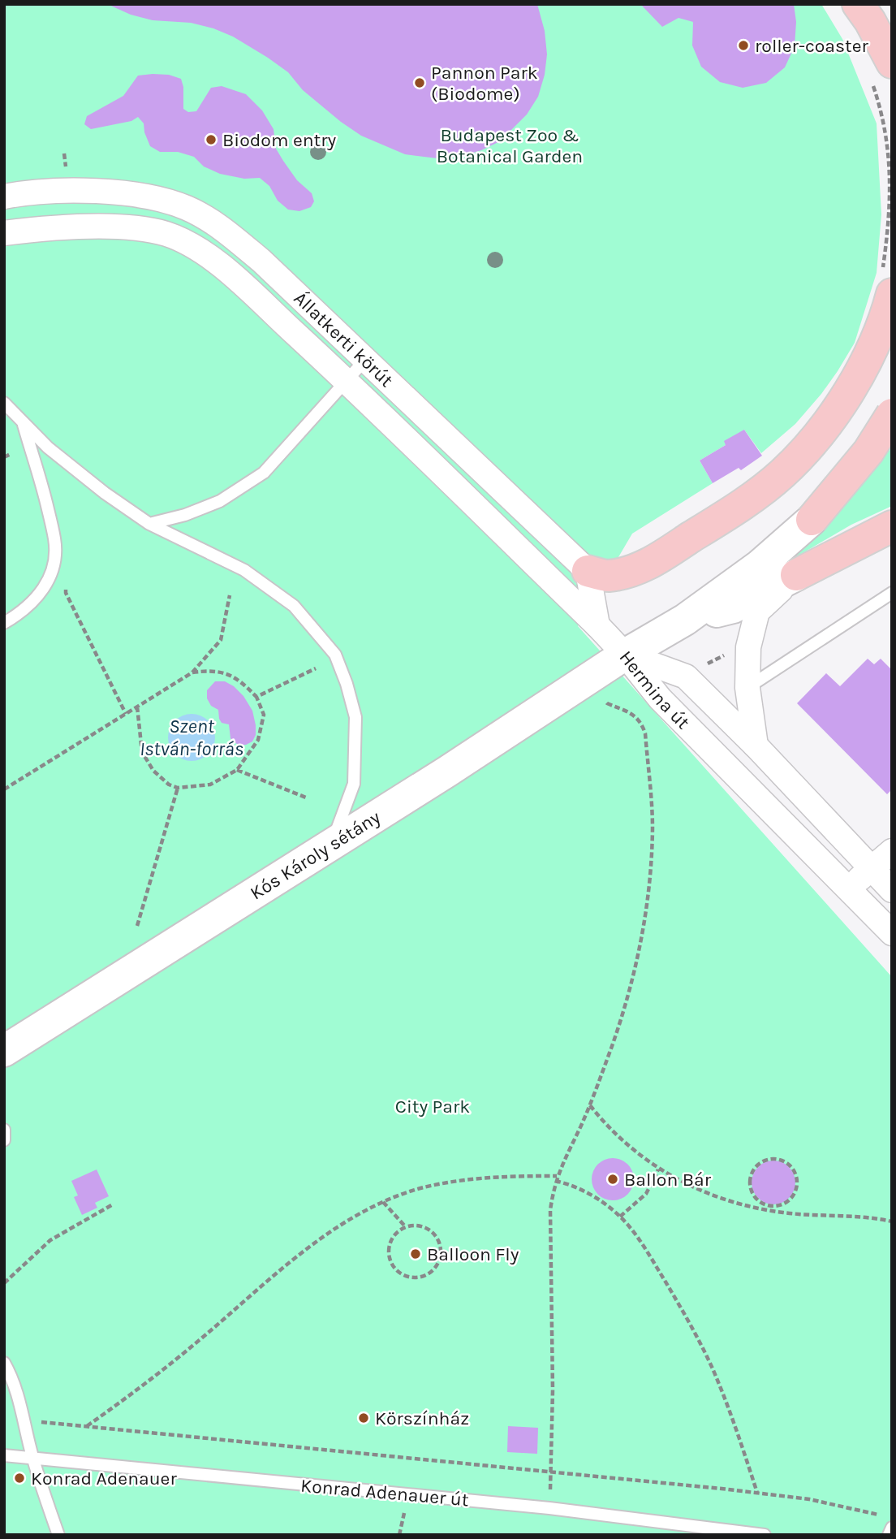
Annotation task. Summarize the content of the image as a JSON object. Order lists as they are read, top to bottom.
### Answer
{
  "streets": {
    "street": ["Állatkerti körút", "Hermina út", "Kós Károly sétány"],
    "lane": ["Konrad Adenauer út"]
  },
  "crossings": [
    ["Állatkerti körút", "Hermina út"],
    ["Állatkerti körút", "Kós Károly sétány"],
    ["Hermina út", "Kós Károly sétány"]
  ],
  "water": ["Szent István-forrás"],
  "parks": ["Budapest Zoo & Botanical Garden", "City Park"],
  "places": [
    "roller-coaster",
    "Pannon Park (Biodome)",
    "Biodom entry",
    "Ballon Bár",
    "Balloon Fly",
    "Körszínház",
    "Konrad Adenauer"
  ]
}
